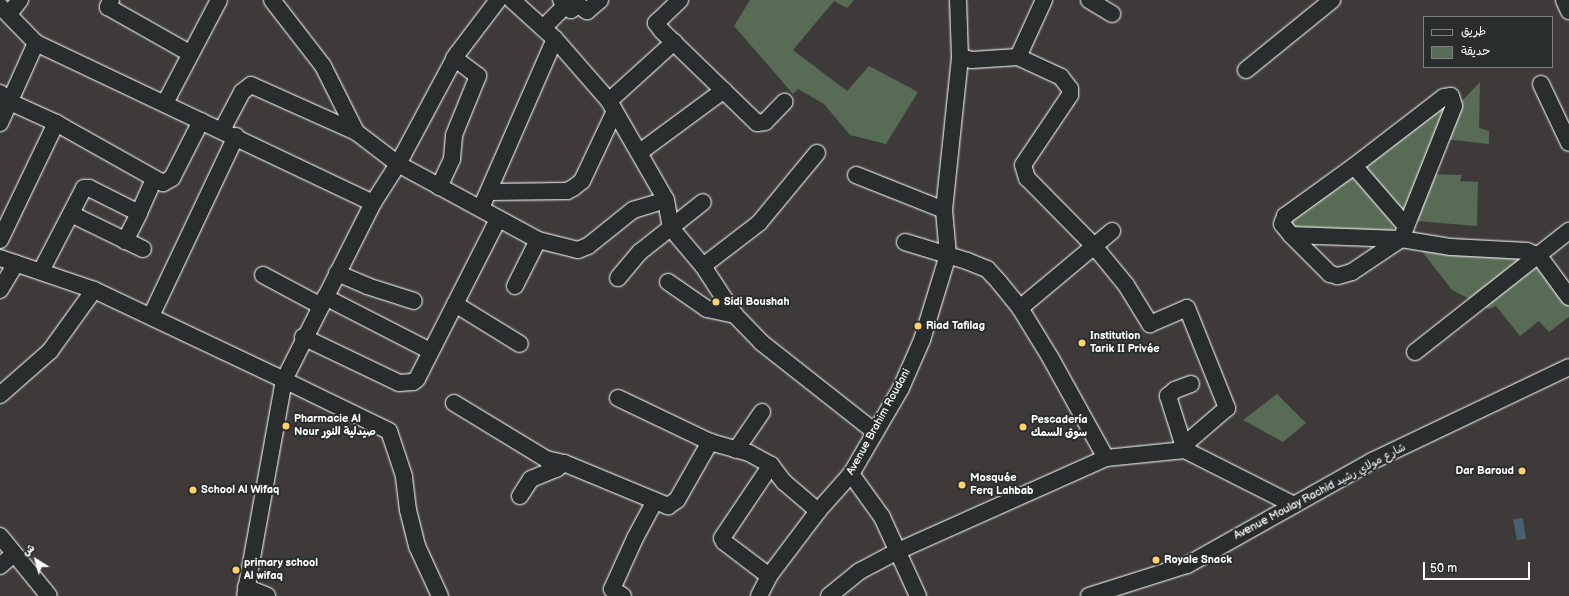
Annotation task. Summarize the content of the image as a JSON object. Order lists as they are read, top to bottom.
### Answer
{
  "streets": {
    "street": ["Avenue Brahim Roudani", "Avenue Moulay Rachid شارع مولاي رشيد"]
  },
  "places": [
    "Sidi Boushah",
    "Riad Tafilag",
    "Institution Tarik II Privée",
    "Pharmacie Al Nour صيدلية النور",
    "Pescadería سوق السمك",
    "Dar Baroud",
    "Mosquée Ferq Lahbab",
    "School Al Wifaq",
    "Royale Snack",
    "primary school Al wifaq"
  ],
  "legend": ["طريق", "حديقة"],
  "scale_bar": "50 m",
  "north": "top left"
}
